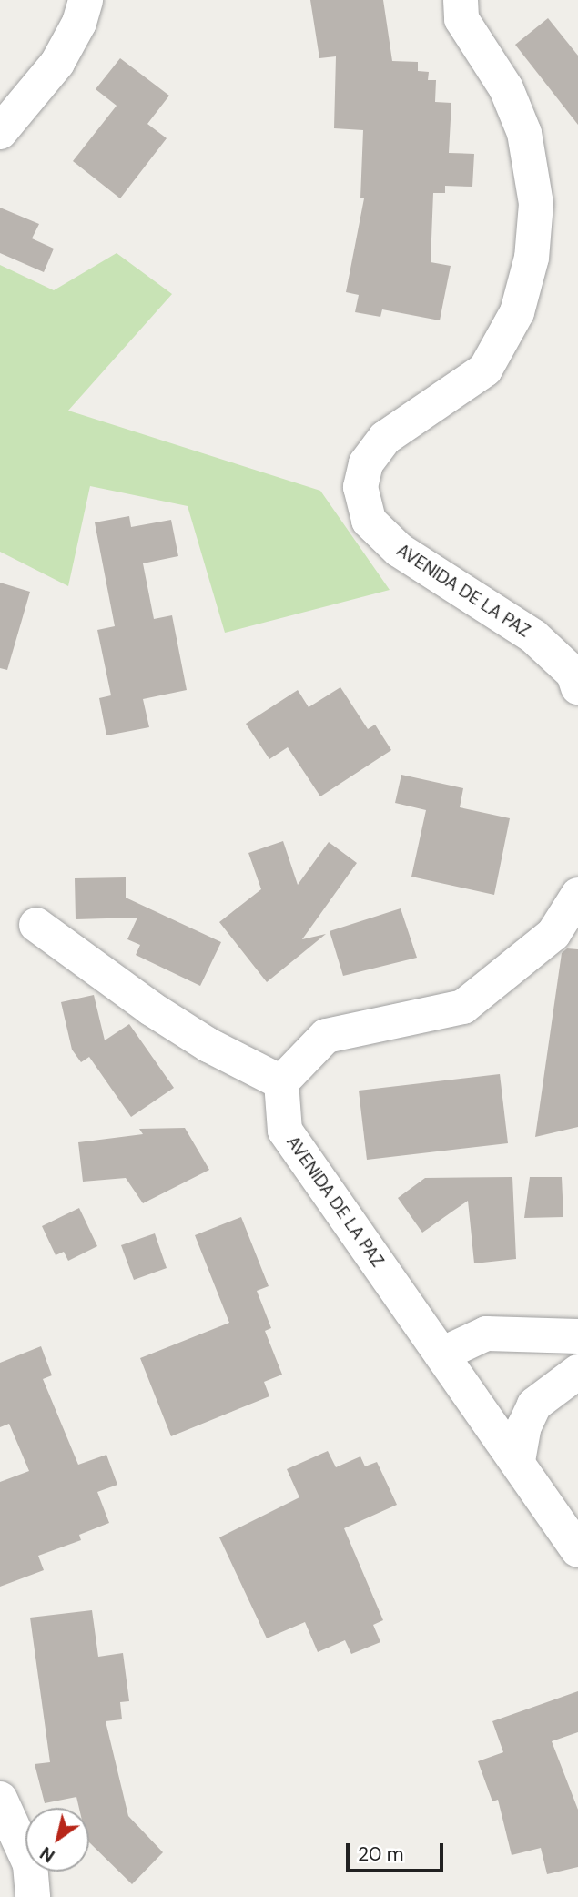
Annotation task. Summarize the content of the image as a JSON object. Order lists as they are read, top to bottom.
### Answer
{
  "streets": {
    "street": ["AVENIDA DE LA PAZ"]
  },
  "scale_bar": "20 m",
  "north": "bottom left"
}
